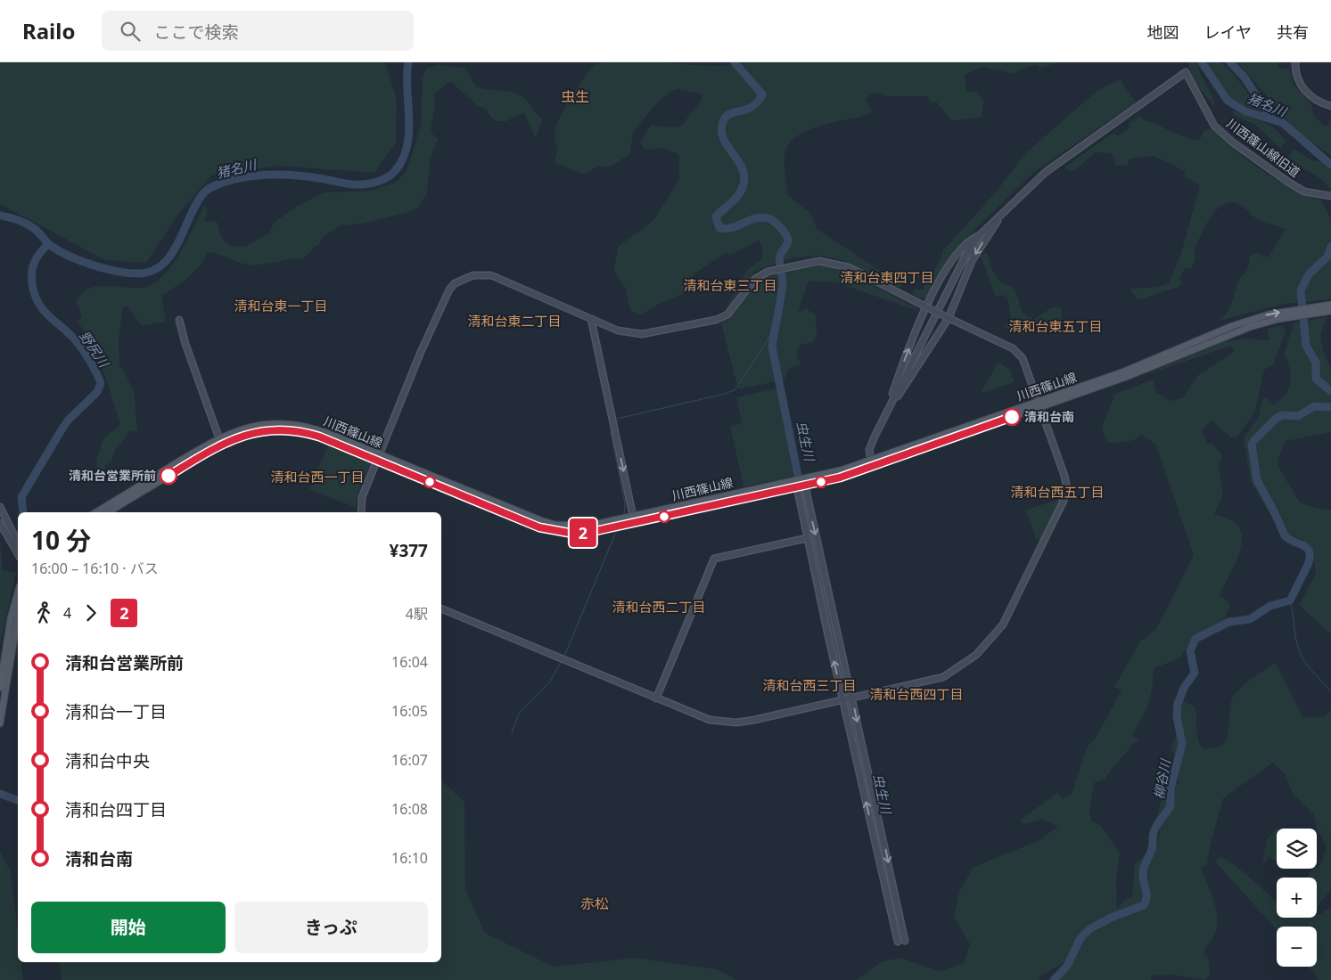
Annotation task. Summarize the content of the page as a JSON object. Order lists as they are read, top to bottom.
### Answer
{
  "streets": {
    "main road": ["川西篠山線"],
    "street": ["川西篠山線旧道"]
  },
  "districts": [
    "虫生",
    "清和台東四丁目",
    "清和台東三丁目",
    "清和台東一丁目",
    "清和台東二丁目",
    "清和台東五丁目",
    "清和台西一丁目",
    "清和台西五丁目",
    "清和台西二丁目",
    "清和台西三丁目",
    "清和台西四丁目",
    "赤松"
  ],
  "water": [
    "猪名川",
    "野尻川",
    "虫生川",
    "柳谷川"
  ],
  "places": ["清和台南", "清和台営業所前"],
  "lines": ["bus line 2"],
  "page": {
    "header": "Railo",
    "search": "ここで検索",
    "nav": ["地図", "レイヤ", "共有"],
    "on_map": "2",
    "heading": ["10 分", "16:00 – 16:10 · バス", "¥377"],
    "legs": ["4", "2", "4駅"],
    "list": [
      {
        "name": "清和台営業所前",
        "value": "16:04"
      },
      {
        "name": "清和台一丁目",
        "value": "16:05"
      },
      {
        "name": "清和台中央",
        "value": "16:07"
      },
      {
        "name": "清和台四丁目",
        "value": "16:08"
      },
      {
        "name": "清和台南",
        "value": "16:10"
      }
    ],
    "map_buttons": ["+", "−"],
    "buttons": ["開始", "きっぷ"]
  }
}
